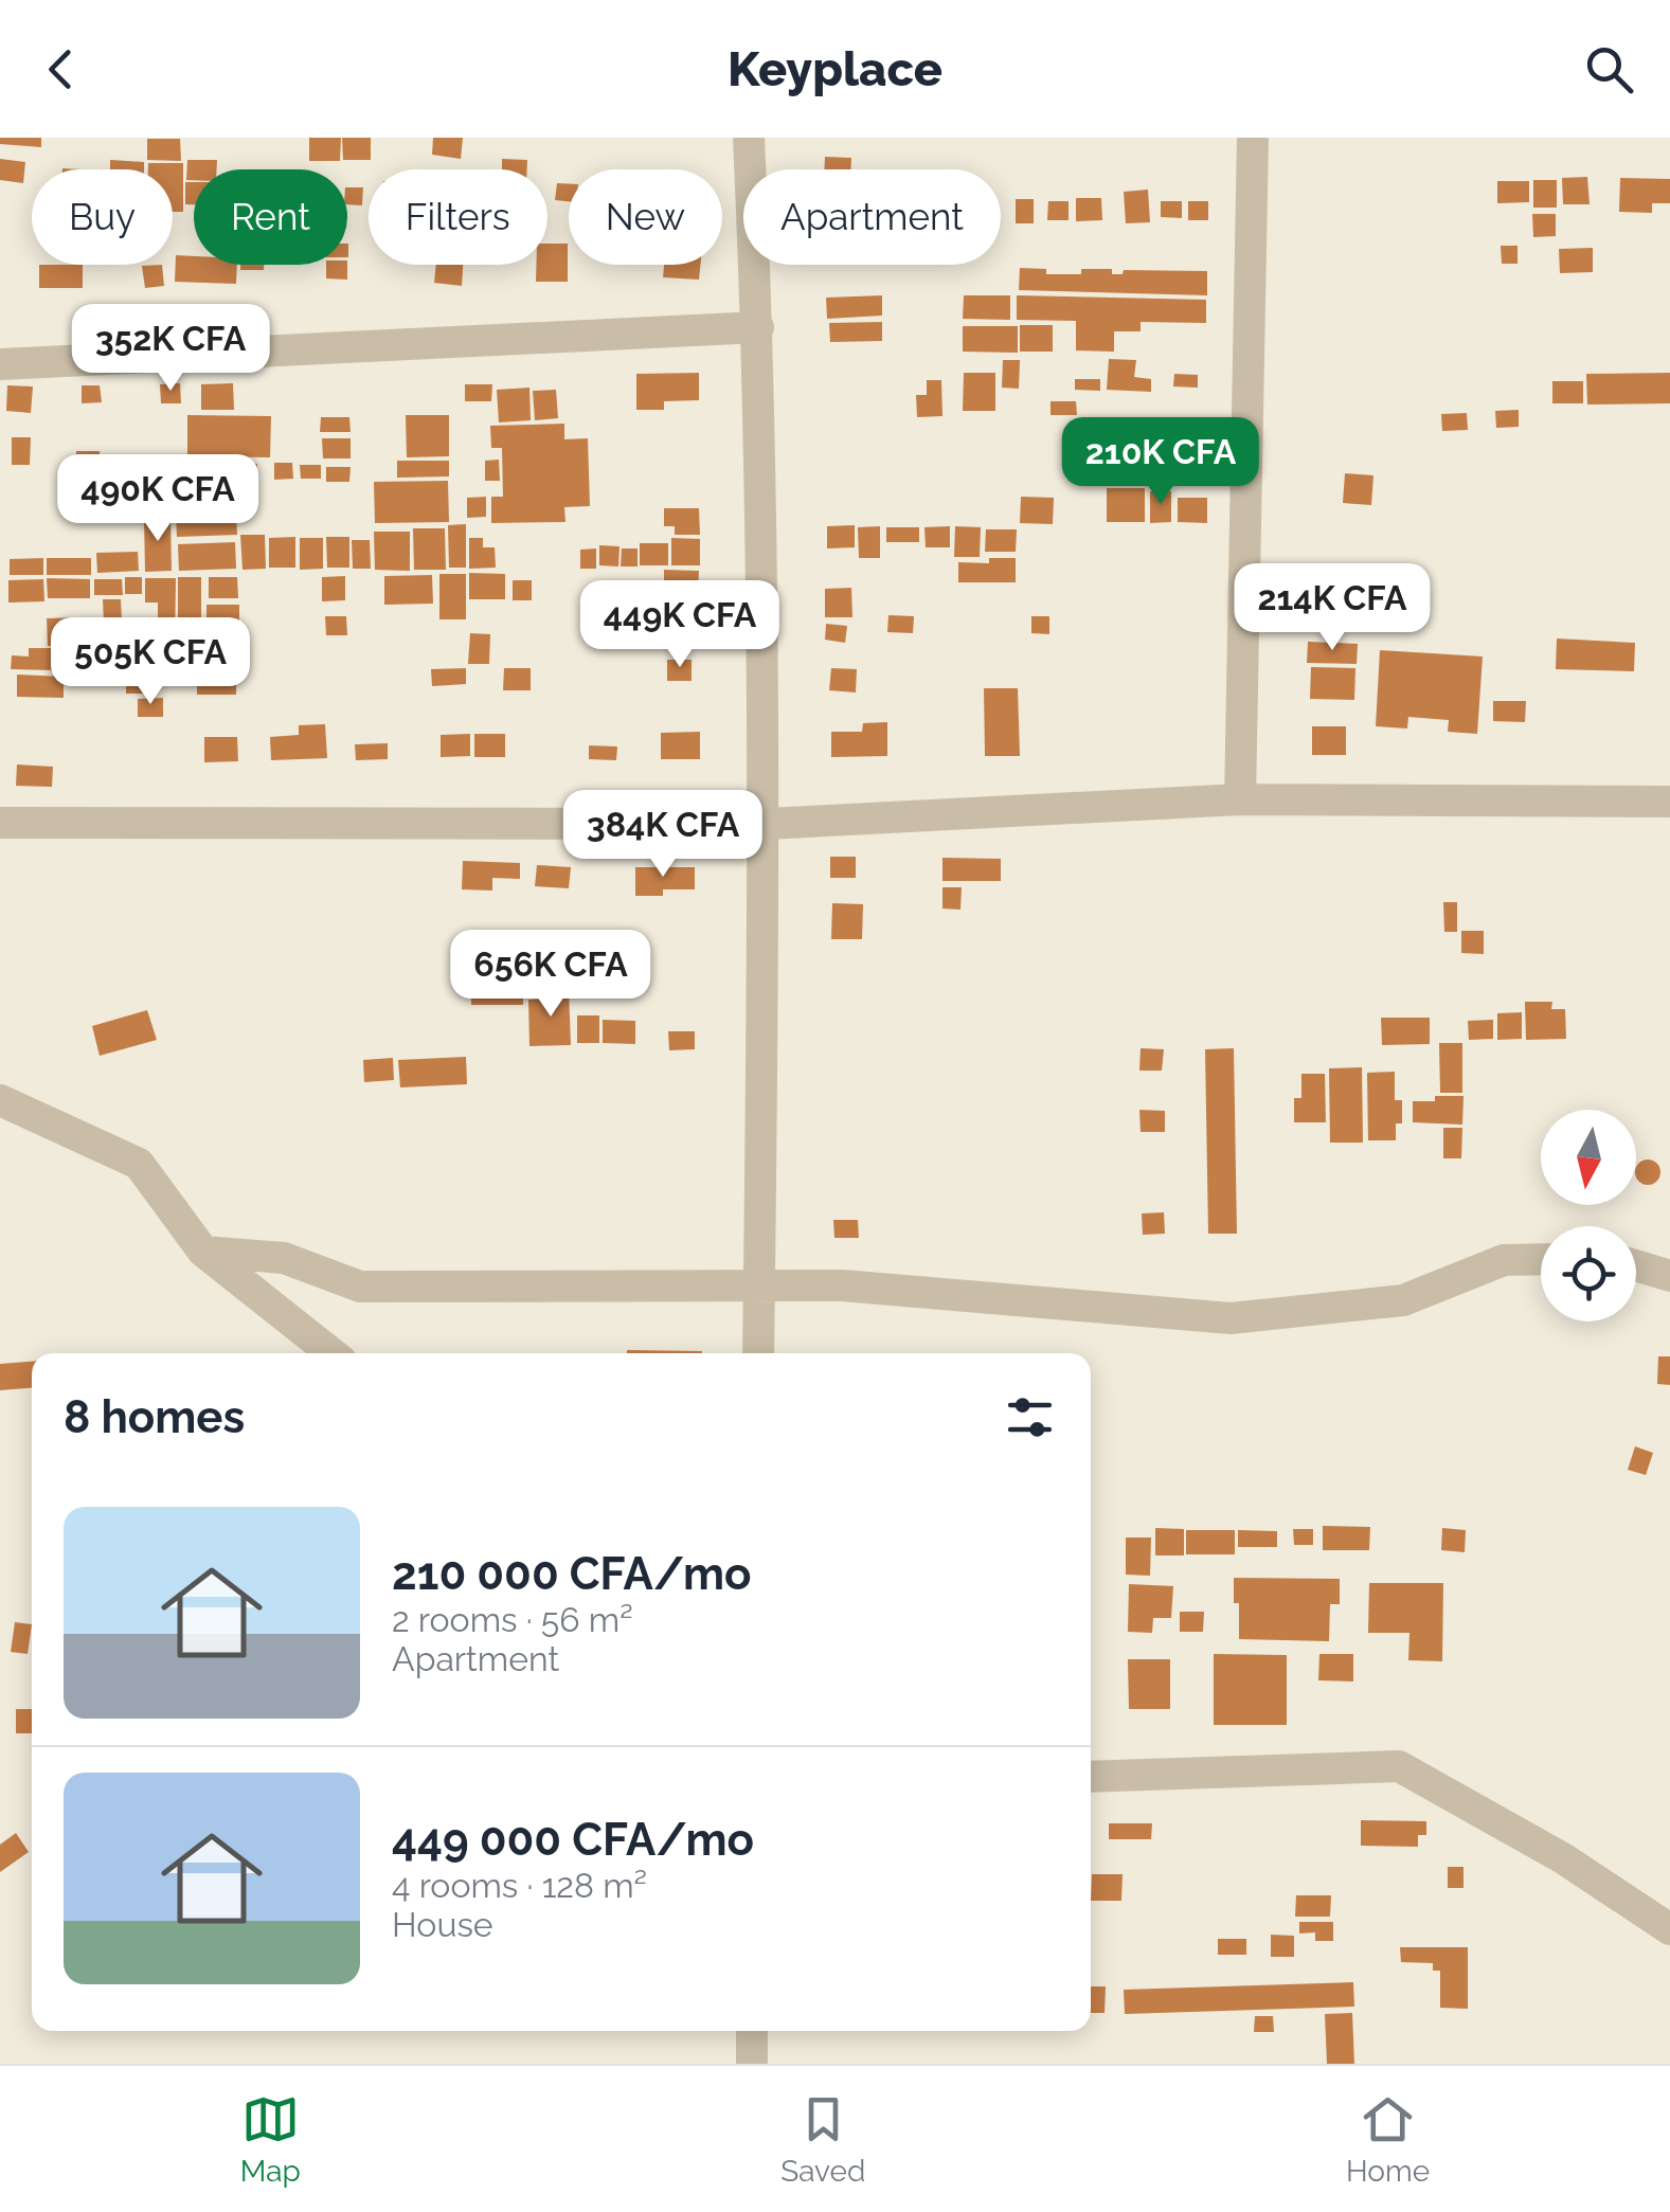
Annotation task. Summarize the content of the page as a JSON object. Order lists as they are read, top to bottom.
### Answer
{
  "north": "bottom",
  "page": {
    "header": "Keyplace",
    "chip": [
      "Buy",
      "Rent",
      "Filters",
      "New",
      "Apartment"
    ],
    "price": [
      "352K CFA",
      "210K CFA",
      "490K CFA",
      "214K CFA",
      "449K CFA",
      "505K CFA",
      "384K CFA",
      "656K CFA"
    ],
    "heading": "8 homes",
    "list": [
      {
        "name": "210 000 CFA/mo",
        "note": "2 rooms · 56 m² · Apartment"
      },
      {
        "name": "449 000 CFA/mo",
        "note": "4 rooms · 128 m² · House"
      }
    ],
    "tabs": ["Map", "Saved", "Home"]
  }
}
